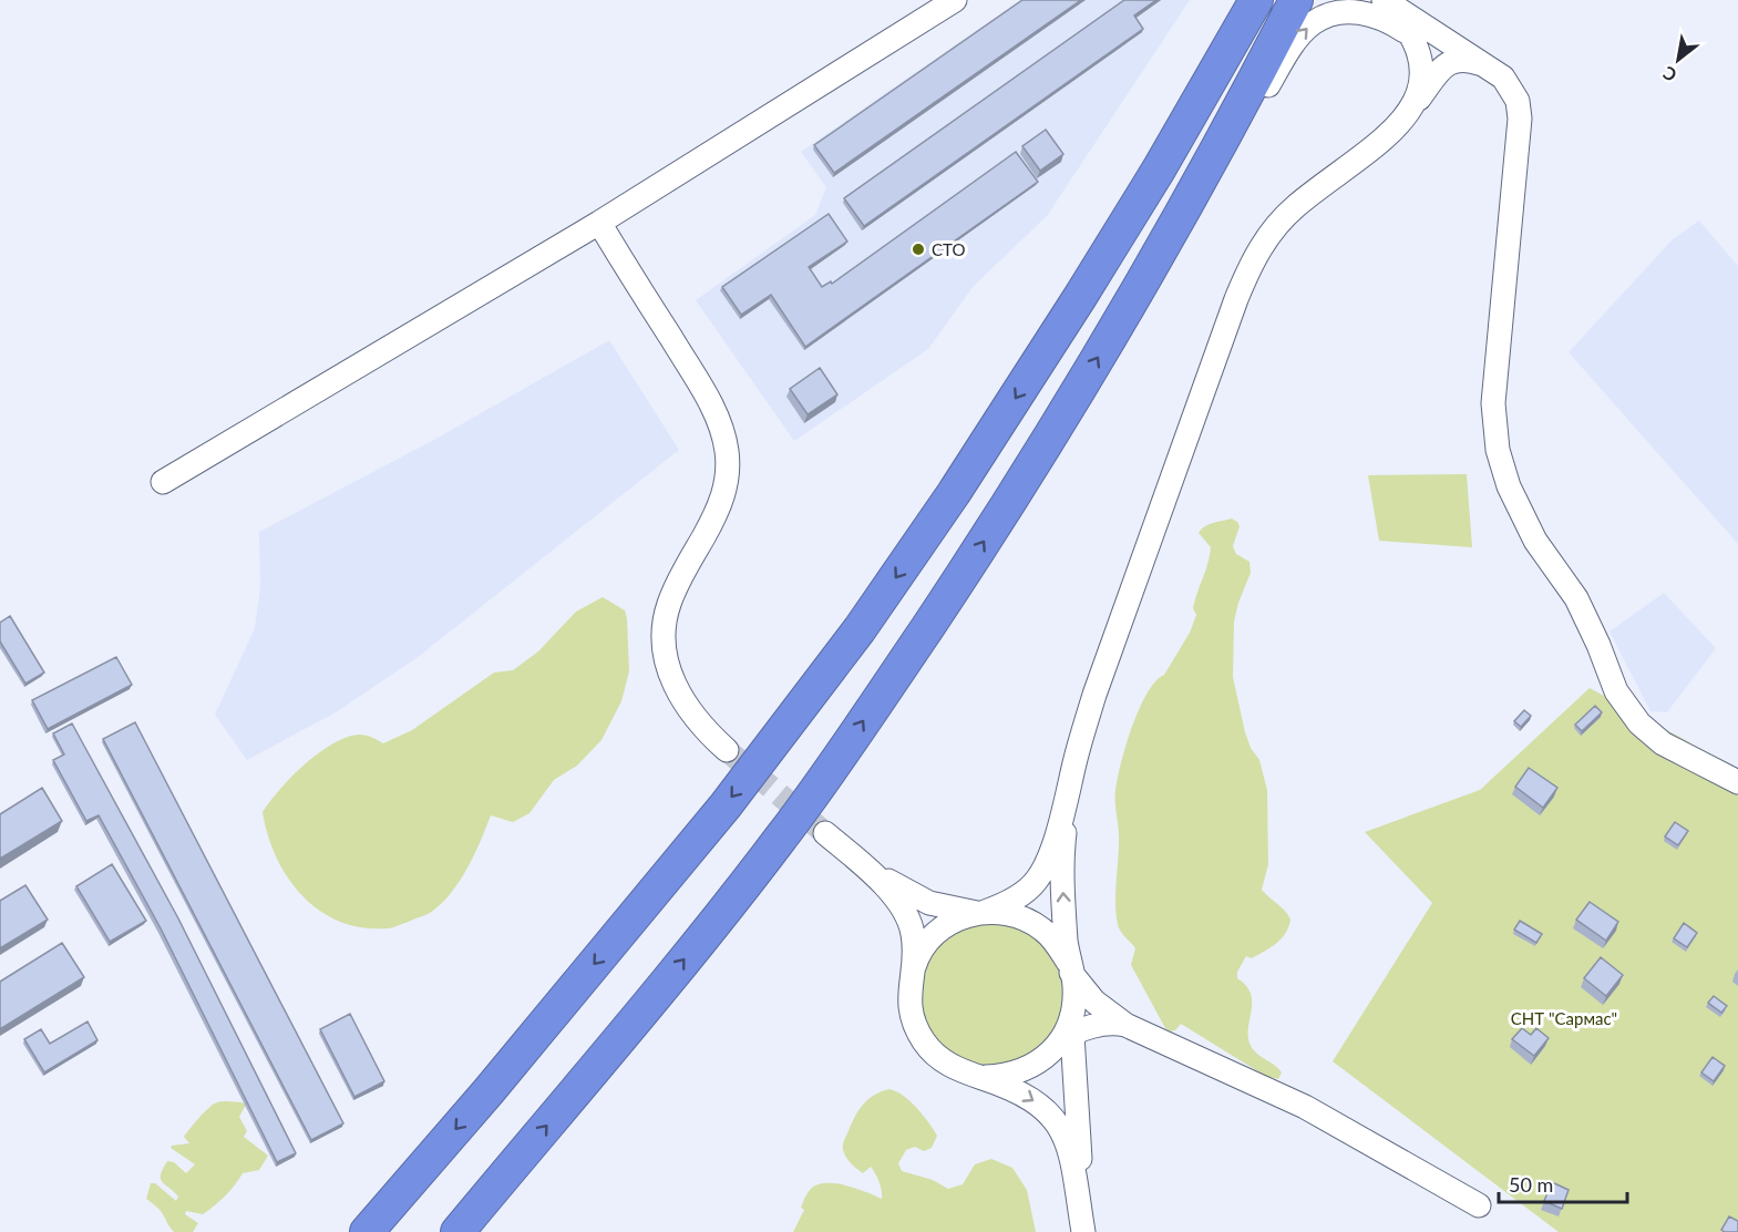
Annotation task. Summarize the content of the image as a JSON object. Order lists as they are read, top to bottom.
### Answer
{
  "parks": ["СНТ \"Сармас\""],
  "places": ["СТО"],
  "scale_bar": "50 m",
  "north": "bottom left"
}
